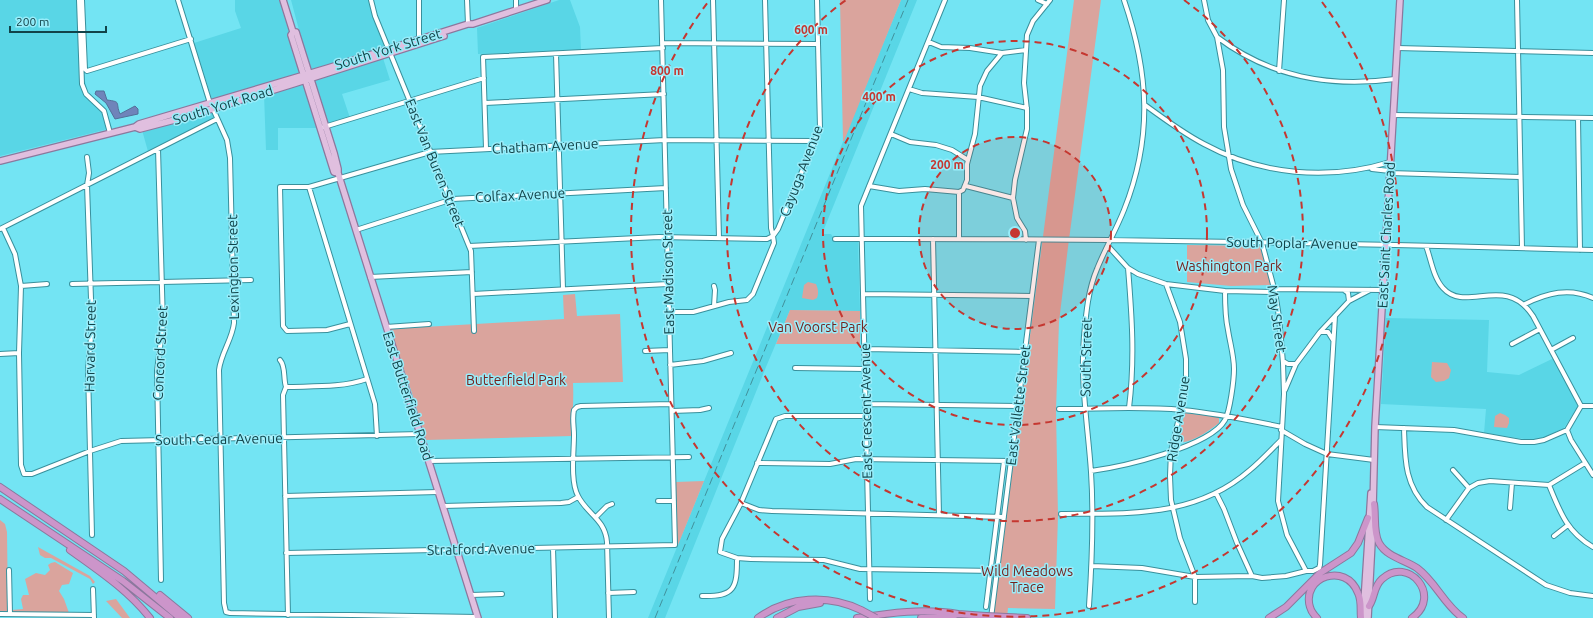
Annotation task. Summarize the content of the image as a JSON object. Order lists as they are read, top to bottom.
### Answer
{
  "streets": {
    "main road": [
      "South York Street",
      "South York Road",
      "East Saint Charles Road",
      "East Butterfield Road"
    ],
    "street": [
      "Chatham Avenue",
      "East Van Buren Street",
      "Cayuga Avenue",
      "Colfax Avenue",
      "South Poplar Avenue",
      "Lexington Street",
      "East Madison Street",
      "May Street",
      "Harvard Street",
      "Concord Street",
      "South Street",
      "East Vallette Street",
      "East Crescent Avenue",
      "Ridge Avenue",
      "South Cedar Avenue",
      "Stratford Avenue"
    ]
  },
  "crossings": [
    ["South York Street", "South York Road"],
    ["South York Street", "East Van Buren Street"],
    ["South York Street", "East Butterfield Road"],
    ["South York Road", "Lexington Street"],
    ["South York Road", "Harvard Street"],
    ["South York Road", "Concord Street"],
    ["South York Road", "East Butterfield Road"],
    ["Chatham Avenue", "East Van Buren Street"],
    ["Chatham Avenue", "Cayuga Avenue"],
    ["Chatham Avenue", "East Madison Street"],
    ["Chatham Avenue", "East Butterfield Road"],
    ["East Van Buren Street", "Colfax Avenue"],
    ["Cayuga Avenue", "East Madison Street"],
    ["Colfax Avenue", "East Madison Street"],
    ["Colfax Avenue", "East Butterfield Road"],
    ["East Saint Charles Road", "South Poplar Avenue"],
    ["South Poplar Avenue", "May Street"],
    ["South Poplar Avenue", "South Street"],
    ["South Poplar Avenue", "East Vallette Street"],
    ["Lexington Street", "South Cedar Avenue"],
    ["East Madison Street", "Stratford Avenue"],
    ["Harvard Street", "South Cedar Avenue"],
    ["Concord Street", "South Cedar Avenue"],
    ["East Butterfield Road", "South Cedar Avenue"],
    ["East Butterfield Road", "Stratford Avenue"]
  ],
  "parks": [
    "Washington Park",
    "Van Voorst Park",
    "Butterfield Park",
    "Wild Meadows Trace"
  ],
  "scale_bar": "200 m",
  "rings": [
    "600 m",
    "800 m",
    "400 m",
    "200 m"
  ]
}
